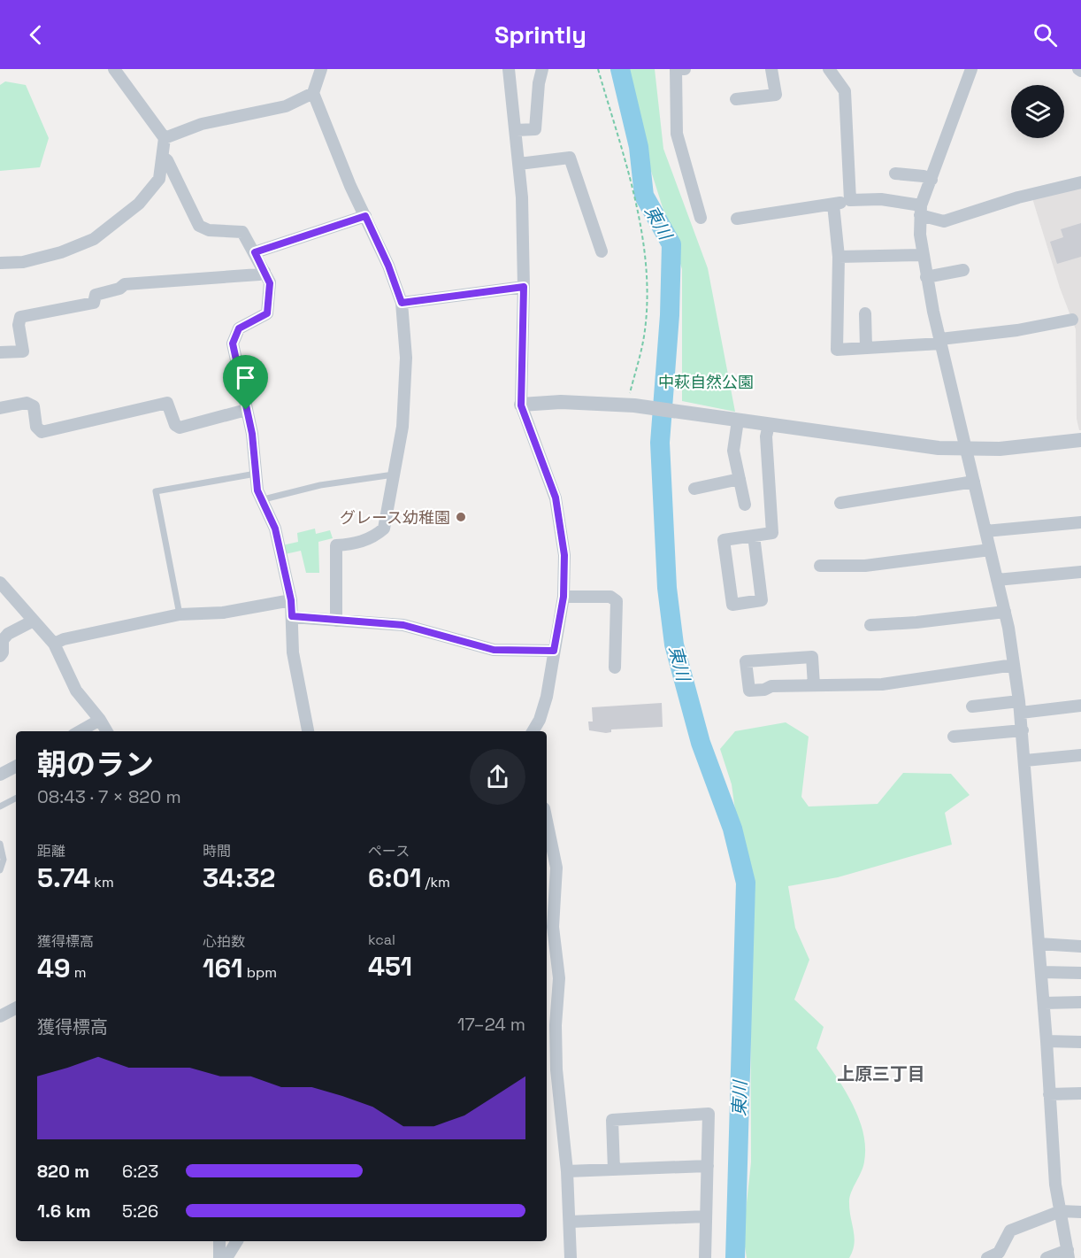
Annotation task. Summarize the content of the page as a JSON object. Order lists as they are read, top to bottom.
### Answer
{
  "districts": ["上原三丁目"],
  "water": ["東川"],
  "parks": ["中萩自然公園"],
  "places": ["グレース幼稚園"],
  "page": {
    "header": "Sprintly",
    "heading": ["朝のラン", "08:43 · 7 × 820 m"],
    "stats": [
      ["距離", "5.74 km"],
      ["時間", "34:32"],
      ["ペース", "6:01 /km"],
      ["獲得標高", "49 m"],
      ["心拍数", "161 bpm"],
      ["kcal", "451"]
    ],
    "chart": ["獲得標高", "17–24 m"],
    "list": [
      {
        "name": "820 m",
        "note": "6:23"
      },
      {
        "name": "1.6 km",
        "note": "5:26"
      }
    ]
  }
}
